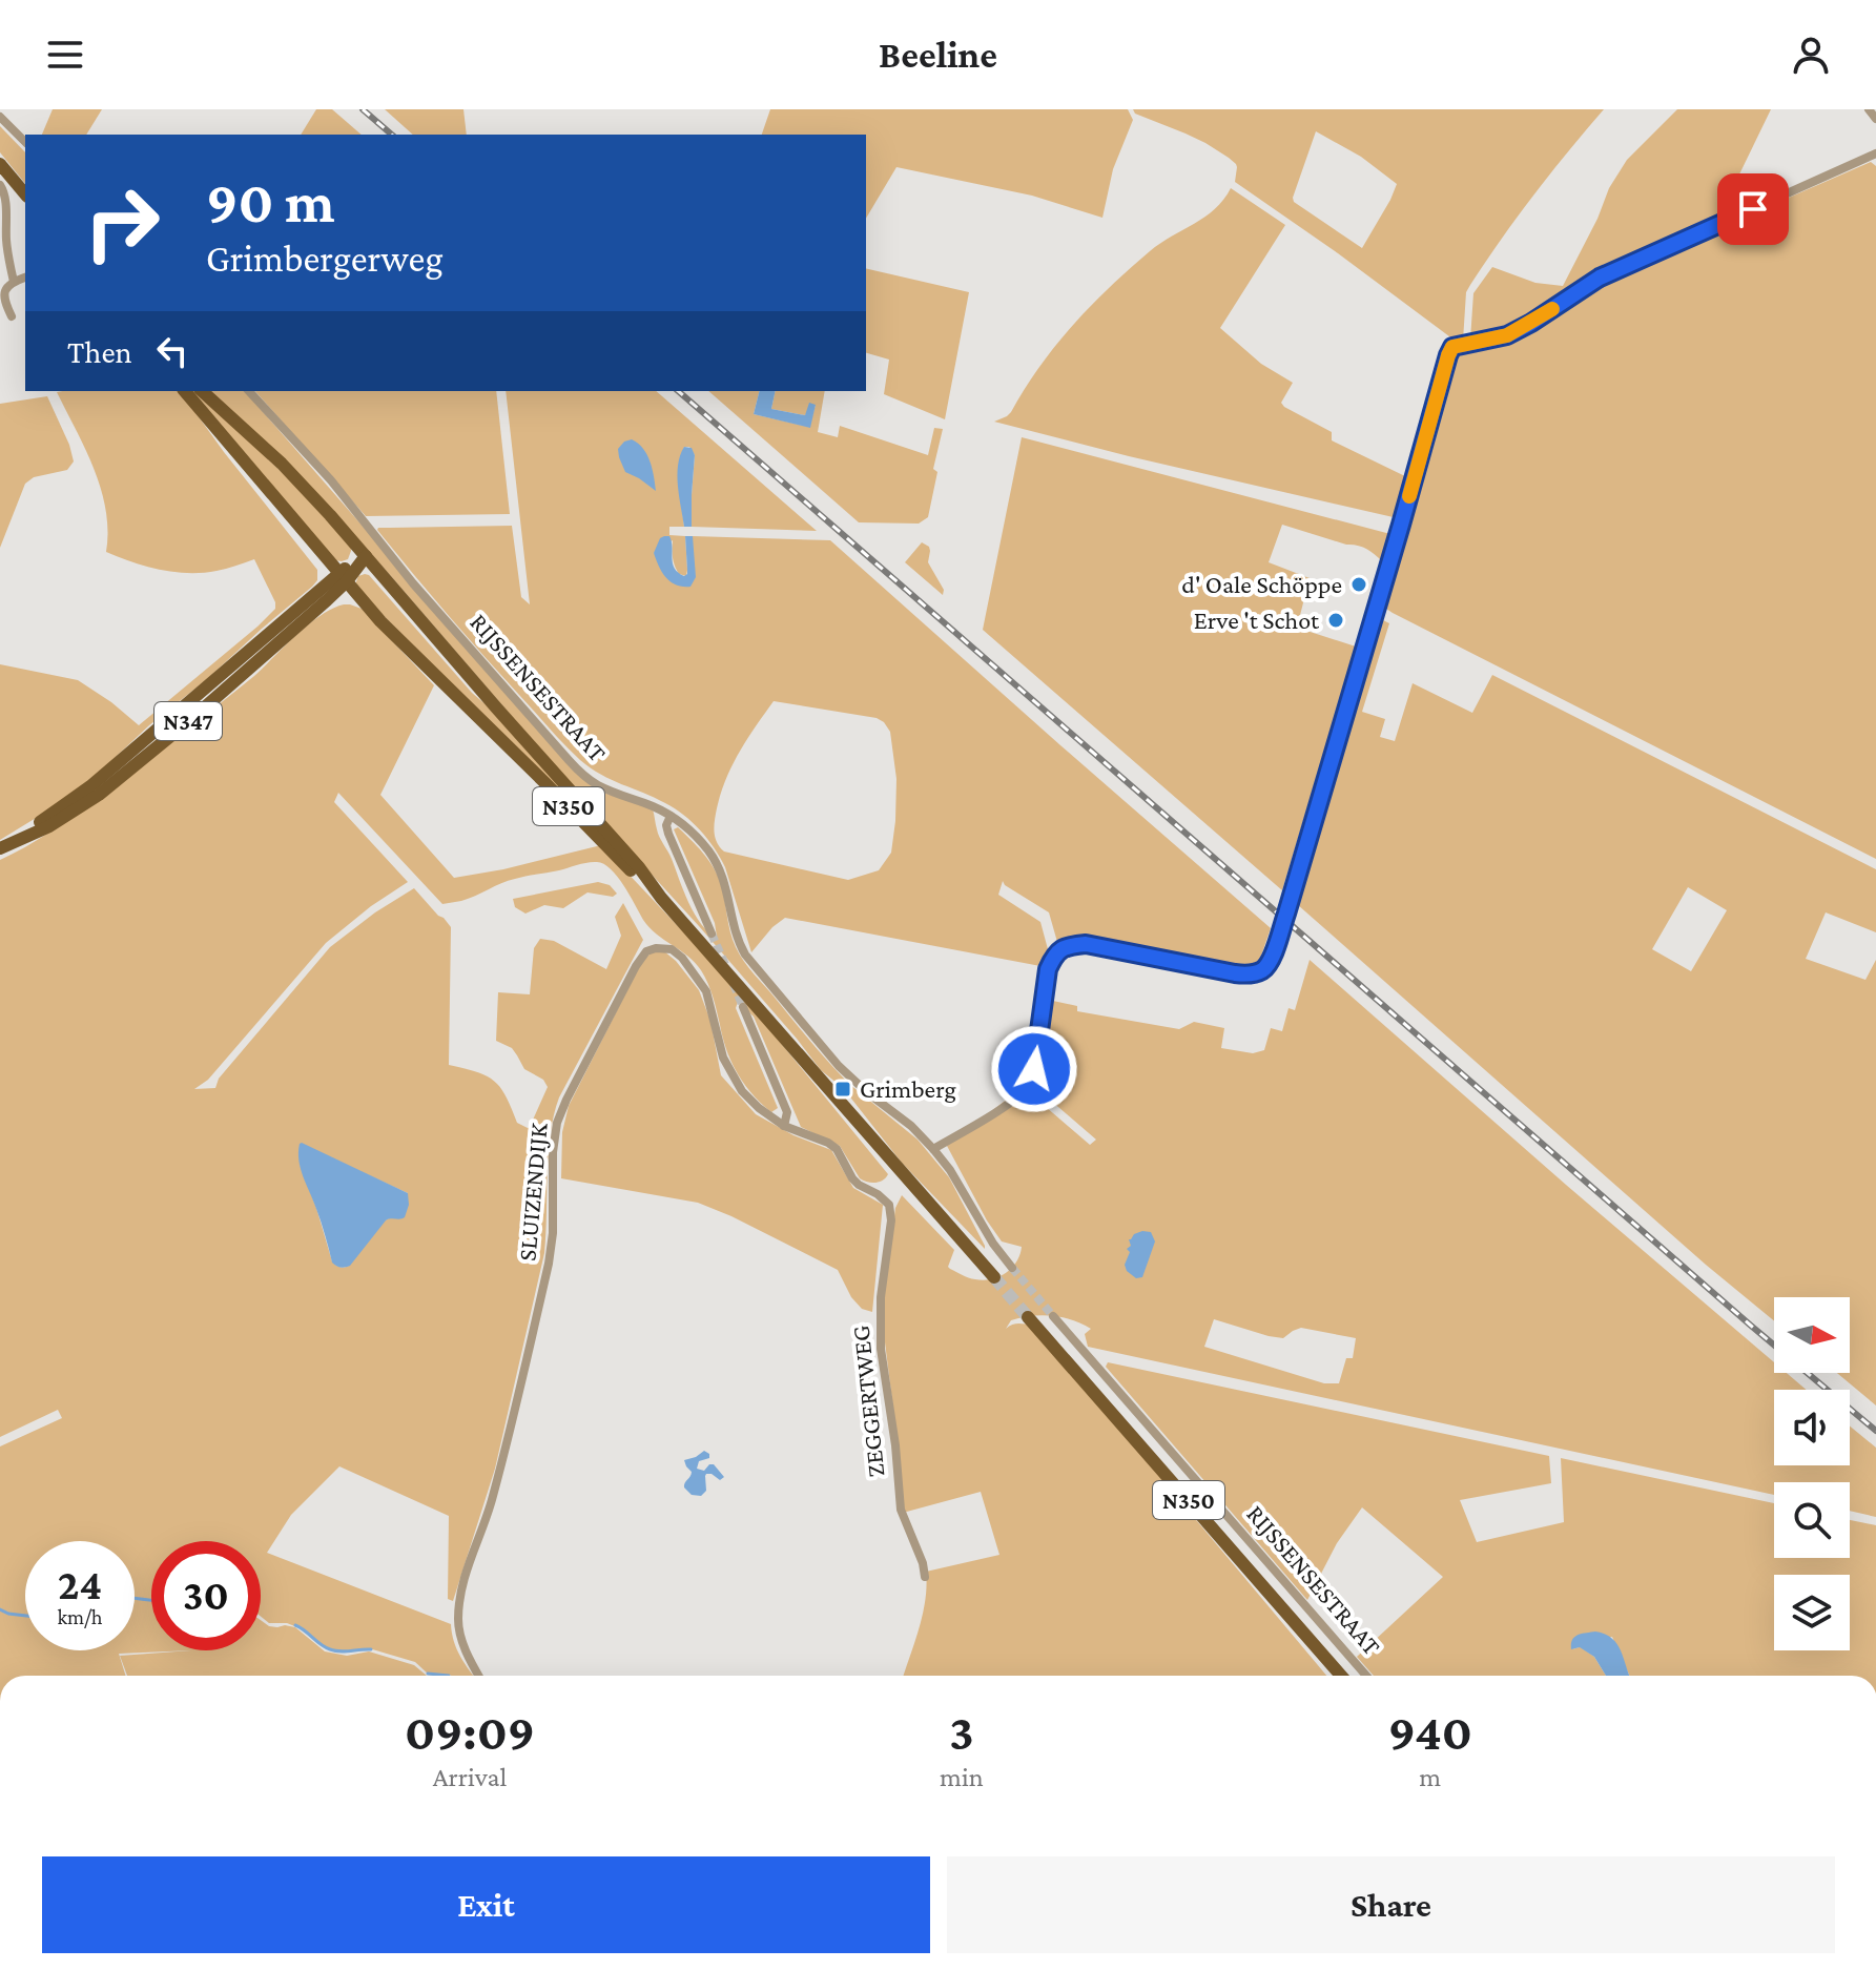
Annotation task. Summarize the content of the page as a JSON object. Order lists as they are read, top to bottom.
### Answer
{
  "streets": {
    "main road": ["RIJSSENSESTRAAT", "N347", "N350"],
    "street": ["SLUIZENDIJK", "ZEGGERTWEG"]
  },
  "crossings": [
    ["RIJSSENSESTRAAT", "N347"],
    ["SLUIZENDIJK", "ZEGGERTWEG"]
  ],
  "places": {
    "other": ["d' Oale Schöppe", "Erve 't Schot"],
    "transit": ["Grimberg"]
  },
  "north": "right",
  "page": {
    "header": "Beeline",
    "turn": ["90 m", "Grimbergerweg"],
    "then": "Then",
    "speed": "24 km/h",
    "limit": "30",
    "eta": [
      "09:09",
      "Arrival",
      "3",
      "min",
      "940",
      "m"
    ],
    "buttons": ["Exit", "Share"]
  }
}
